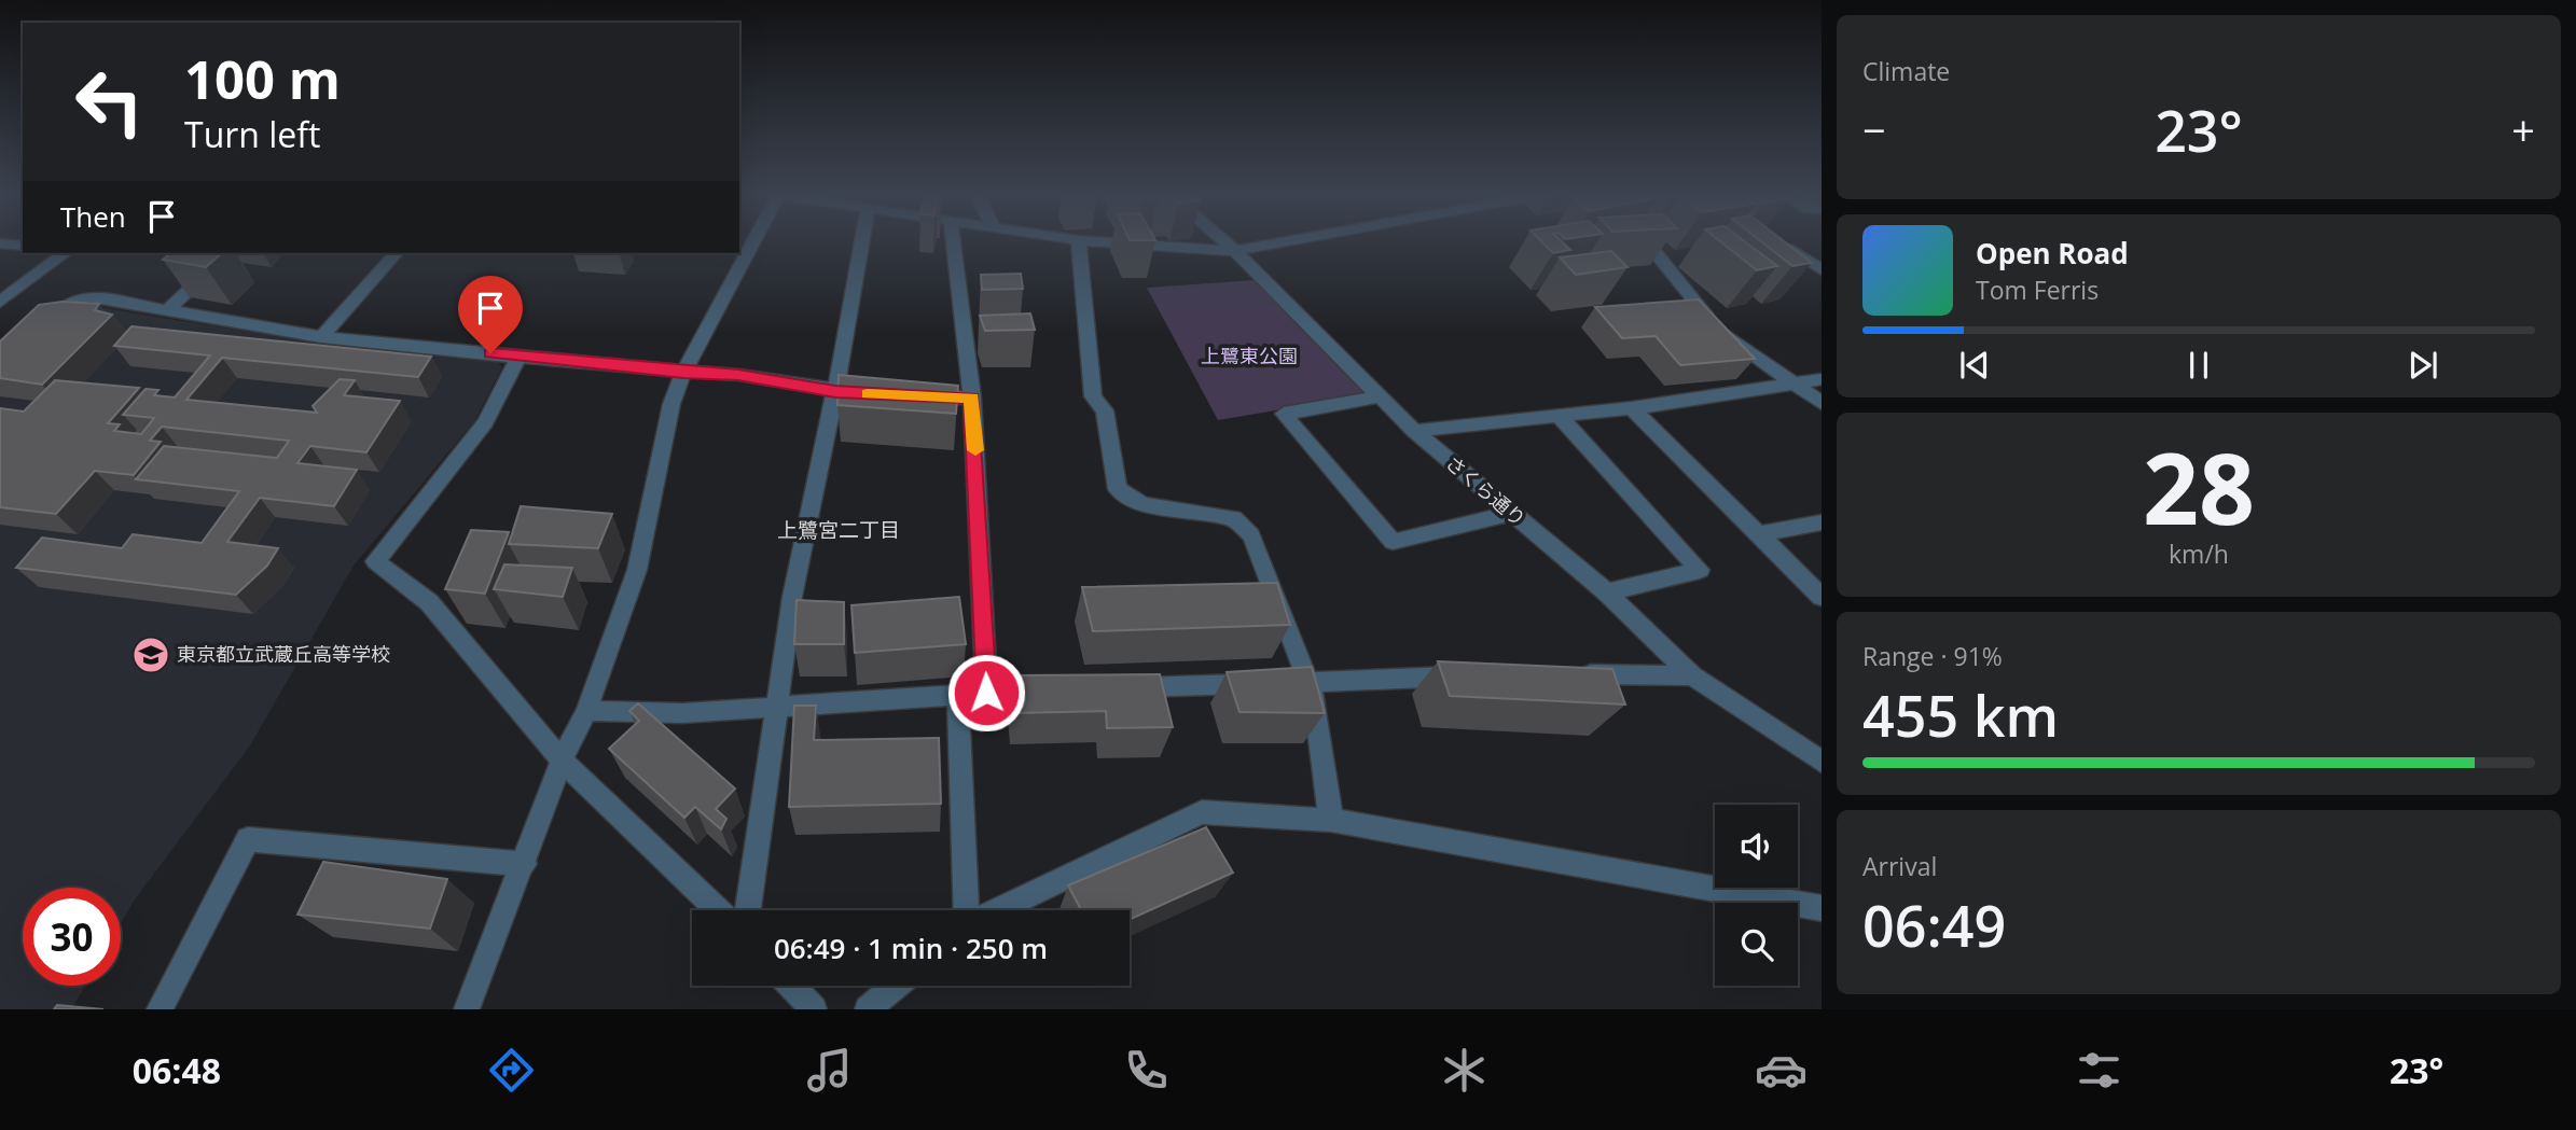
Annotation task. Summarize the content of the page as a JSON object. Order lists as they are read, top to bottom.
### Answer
{
  "streets": {
    "street": ["さくら通り"]
  },
  "districts": ["上鷺宮二丁目"],
  "parks": ["上鷺東公園"],
  "places": {
    "school or university": ["東京都立武蔵丘高等学校"]
  },
  "page": {
    "tile": [
      "Climate",
      ["28", "km/h"],
      ["Range · 91%", "455 km"],
      ["Arrival", "06:49"]
    ],
    "turn": ["100 m", "Turn left"],
    "heat": ["−", "23°", "+"],
    "then": "Then",
    "song": ["Open Road", "Tom Ferris"],
    "limit": "30",
    "trip": "06:49 · 1 min · 250 m",
    "tabs": ["06:48", "23°"]
  }
}
